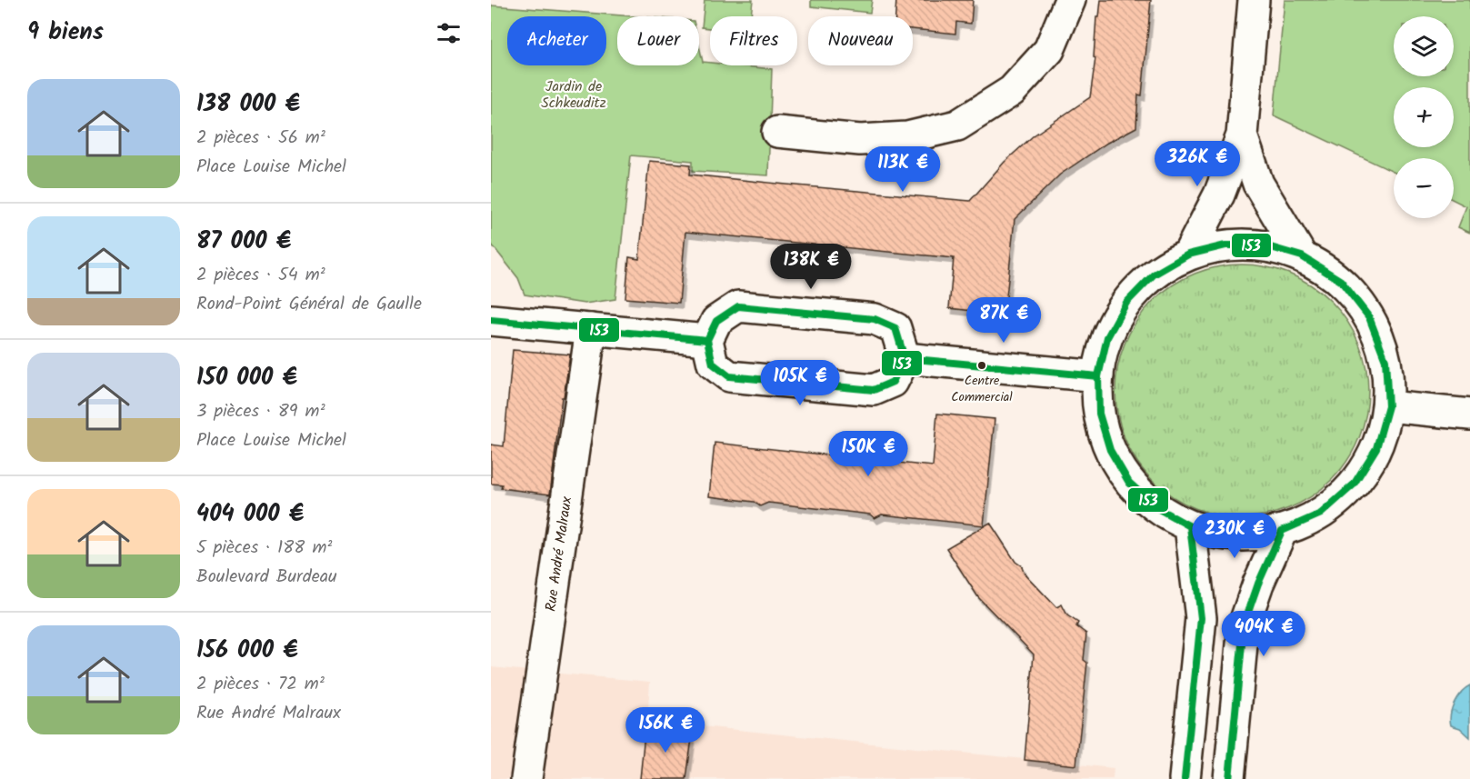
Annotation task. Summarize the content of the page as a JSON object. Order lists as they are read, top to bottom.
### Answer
{
  "streets": {
    "main road": ["Rue André Malraux"]
  },
  "parks": ["Jardin de Schkeuditz"],
  "places": ["Centre Commercial"],
  "lines": ["transit line 153"],
  "page": {
    "heading": "9 biens",
    "map_buttons": ["+", "−"],
    "chip": [
      "Acheter",
      "Louer",
      "Filtres",
      "Nouveau"
    ],
    "list": [
      {
        "name": "138 000 €",
        "note": "2 pièces · 56 m² · Place Louise Michel"
      },
      {
        "name": "87 000 €",
        "note": "2 pièces · 54 m² · Rond-Point Général de Gaulle"
      },
      {
        "name": "150 000 €",
        "note": "3 pièces · 89 m² · Place Louise Michel"
      },
      {
        "name": "404 000 €",
        "note": "5 pièces · 188 m² · Boulevard Burdeau"
      },
      {
        "name": "156 000 €",
        "note": "2 pièces · 72 m² · Rue André Malraux"
      }
    ],
    "price": [
      "326K €",
      "113K €",
      "138K €",
      "87K €",
      "105K €",
      "150K €",
      "230K €",
      "404K €",
      "156K €"
    ]
  }
}
